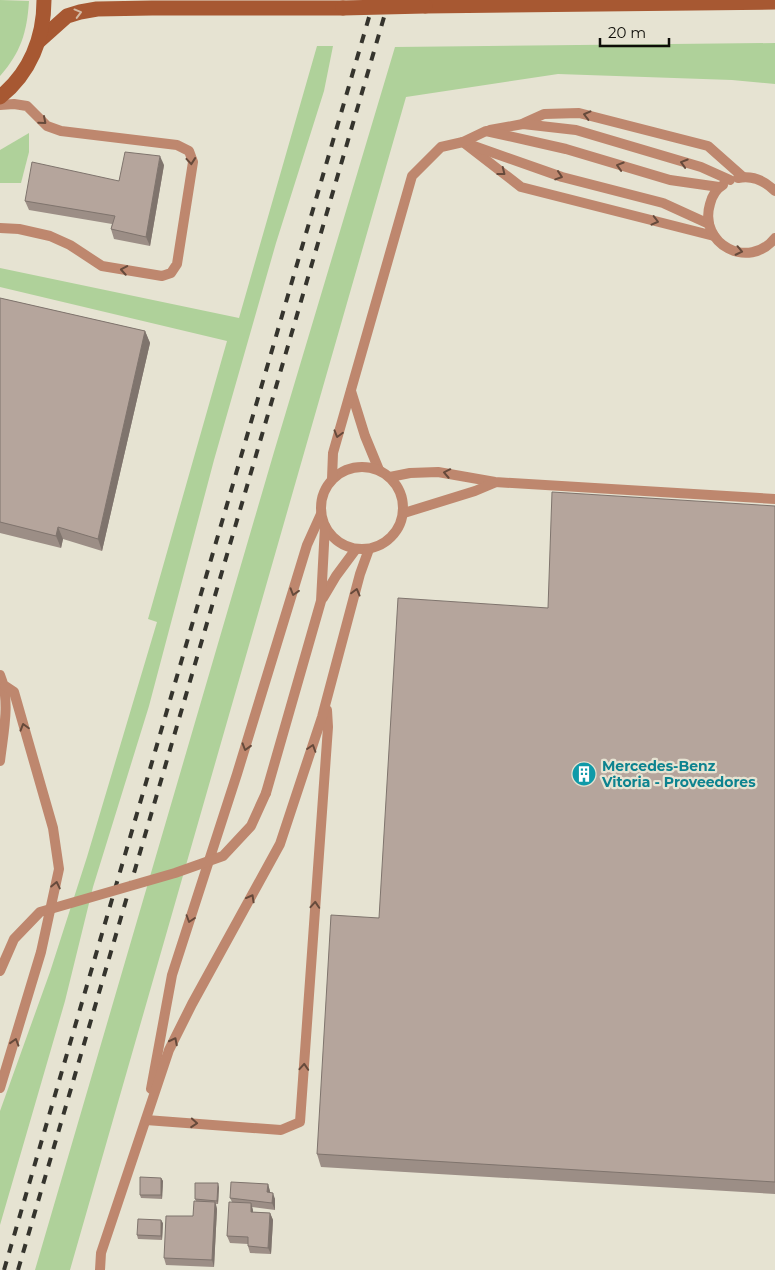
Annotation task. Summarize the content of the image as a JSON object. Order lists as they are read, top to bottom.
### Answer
{
  "places": {
    "building": ["Mercedes-Benz Vitoria - Proveedores"]
  },
  "scale_bar": "20 m"
}
